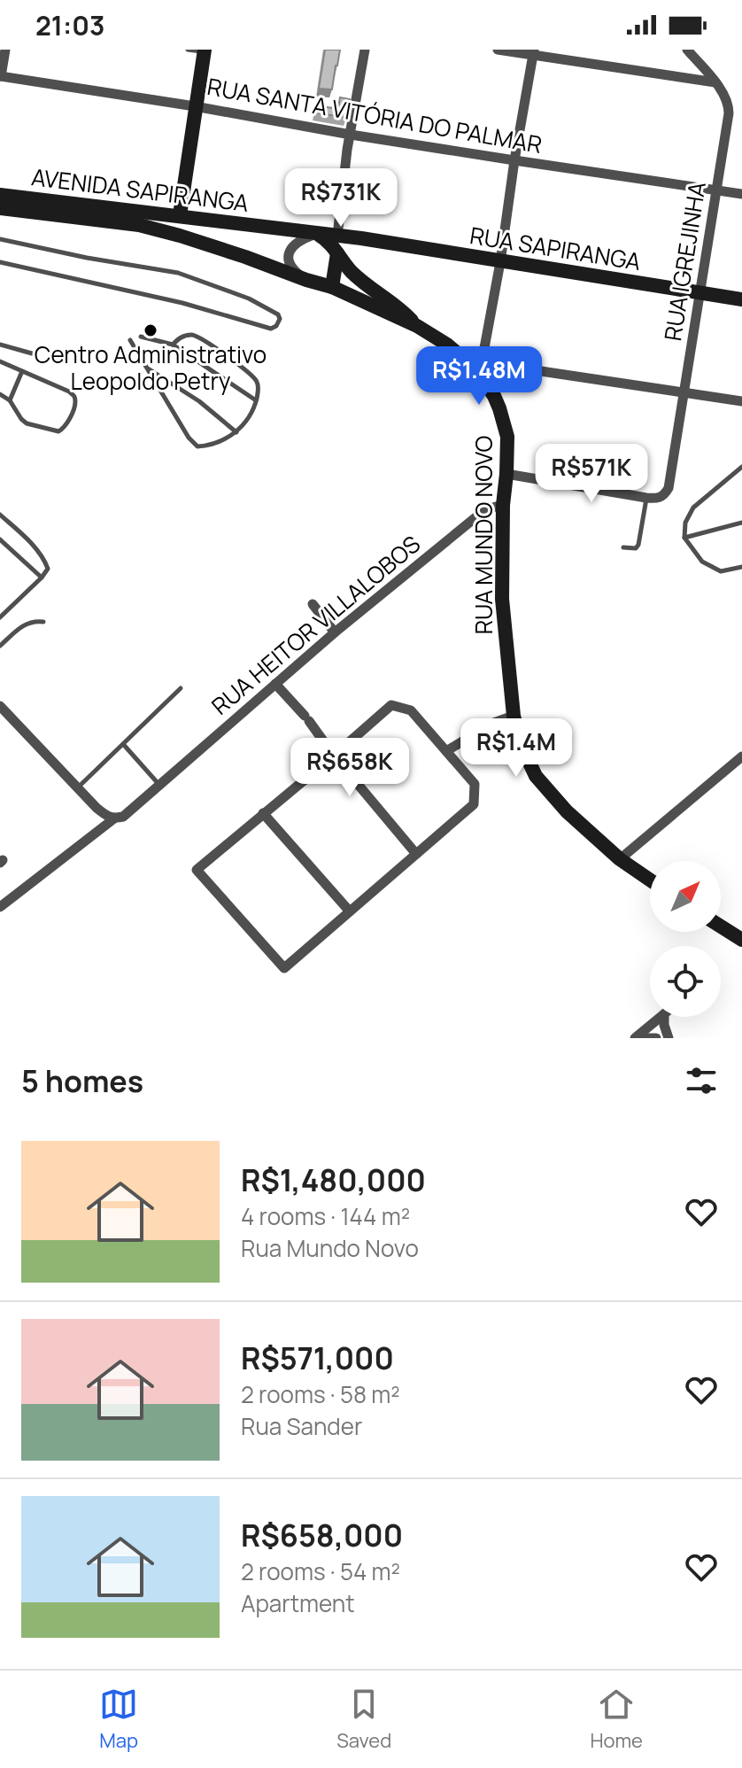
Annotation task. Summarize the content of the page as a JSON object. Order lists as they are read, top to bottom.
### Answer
{
  "streets": {
    "main road": ["AVENIDA SAPIRANGA", "RUA SAPIRANGA", "RUA MUNDO NOVO"],
    "street": ["RUA SANTA VITÓRIA DO PALMAR", "RUA IGREJINHA", "RUA HEITOR VILLALOBOS"]
  },
  "crossings": [
    ["RUA SANTA VITÓRIA DO PALMAR", "RUA IGREJINHA"],
    ["AVENIDA SAPIRANGA", "RUA SAPIRANGA"],
    ["AVENIDA SAPIRANGA", "RUA MUNDO NOVO"],
    ["RUA SAPIRANGA", "RUA IGREJINHA"],
    ["RUA SAPIRANGA", "RUA MUNDO NOVO"],
    ["RUA MUNDO NOVO", "RUA HEITOR VILLALOBOS"]
  ],
  "places": ["Centro Administrativo Leopoldo Petry"],
  "north": "top right",
  "page": {
    "status": "21:03",
    "price": [
      "R$731K",
      "R$1.48M",
      "R$571K",
      "R$1.4M",
      "R$658K"
    ],
    "heading": "5 homes",
    "list": [
      {
        "name": "R$1,480,000",
        "note": "4 rooms · 144 m² · Rua Mundo Novo"
      },
      {
        "name": "R$571,000",
        "note": "2 rooms · 58 m² · Rua Sander"
      },
      {
        "name": "R$658,000",
        "note": "2 rooms · 54 m² · Apartment"
      }
    ],
    "tabs": ["Map", "Saved", "Home"]
  }
}
